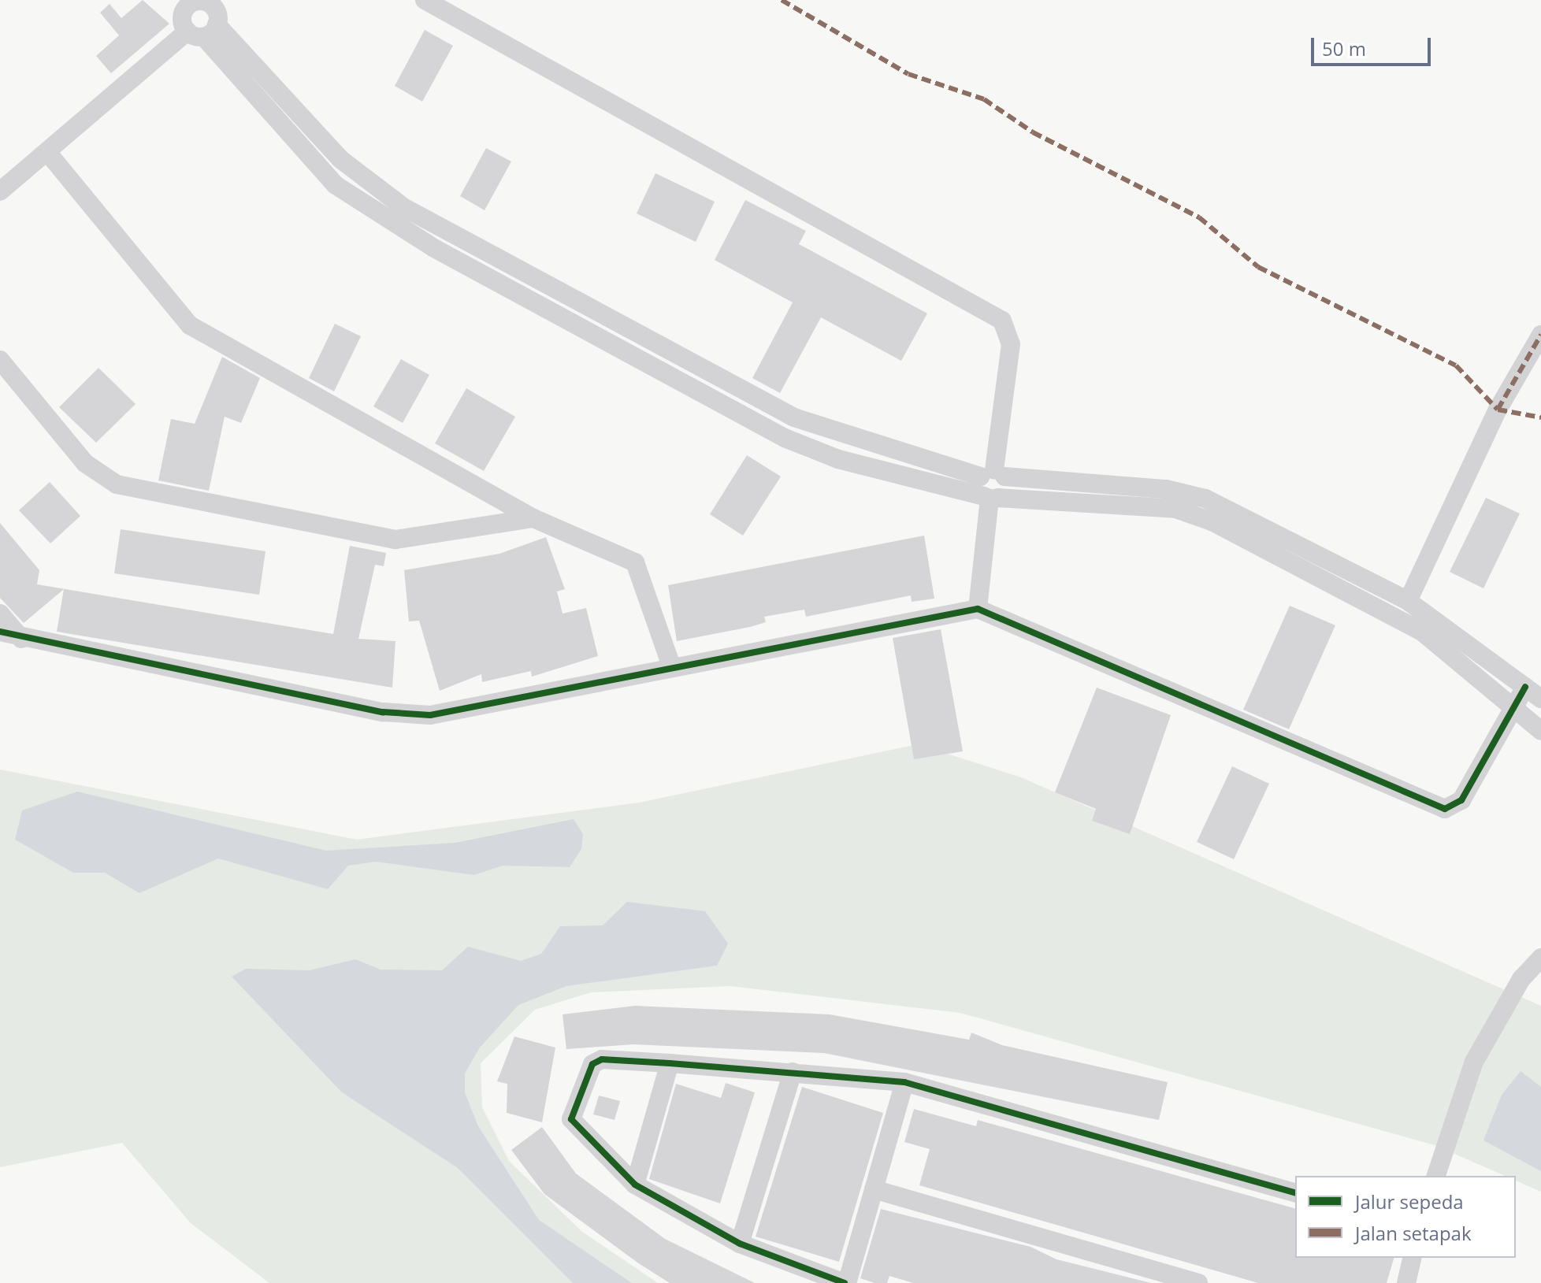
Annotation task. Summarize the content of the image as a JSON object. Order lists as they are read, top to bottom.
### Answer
{
  "legend": ["Jalur sepeda", "Jalan setapak"],
  "scale_bar": "50 m"
}
